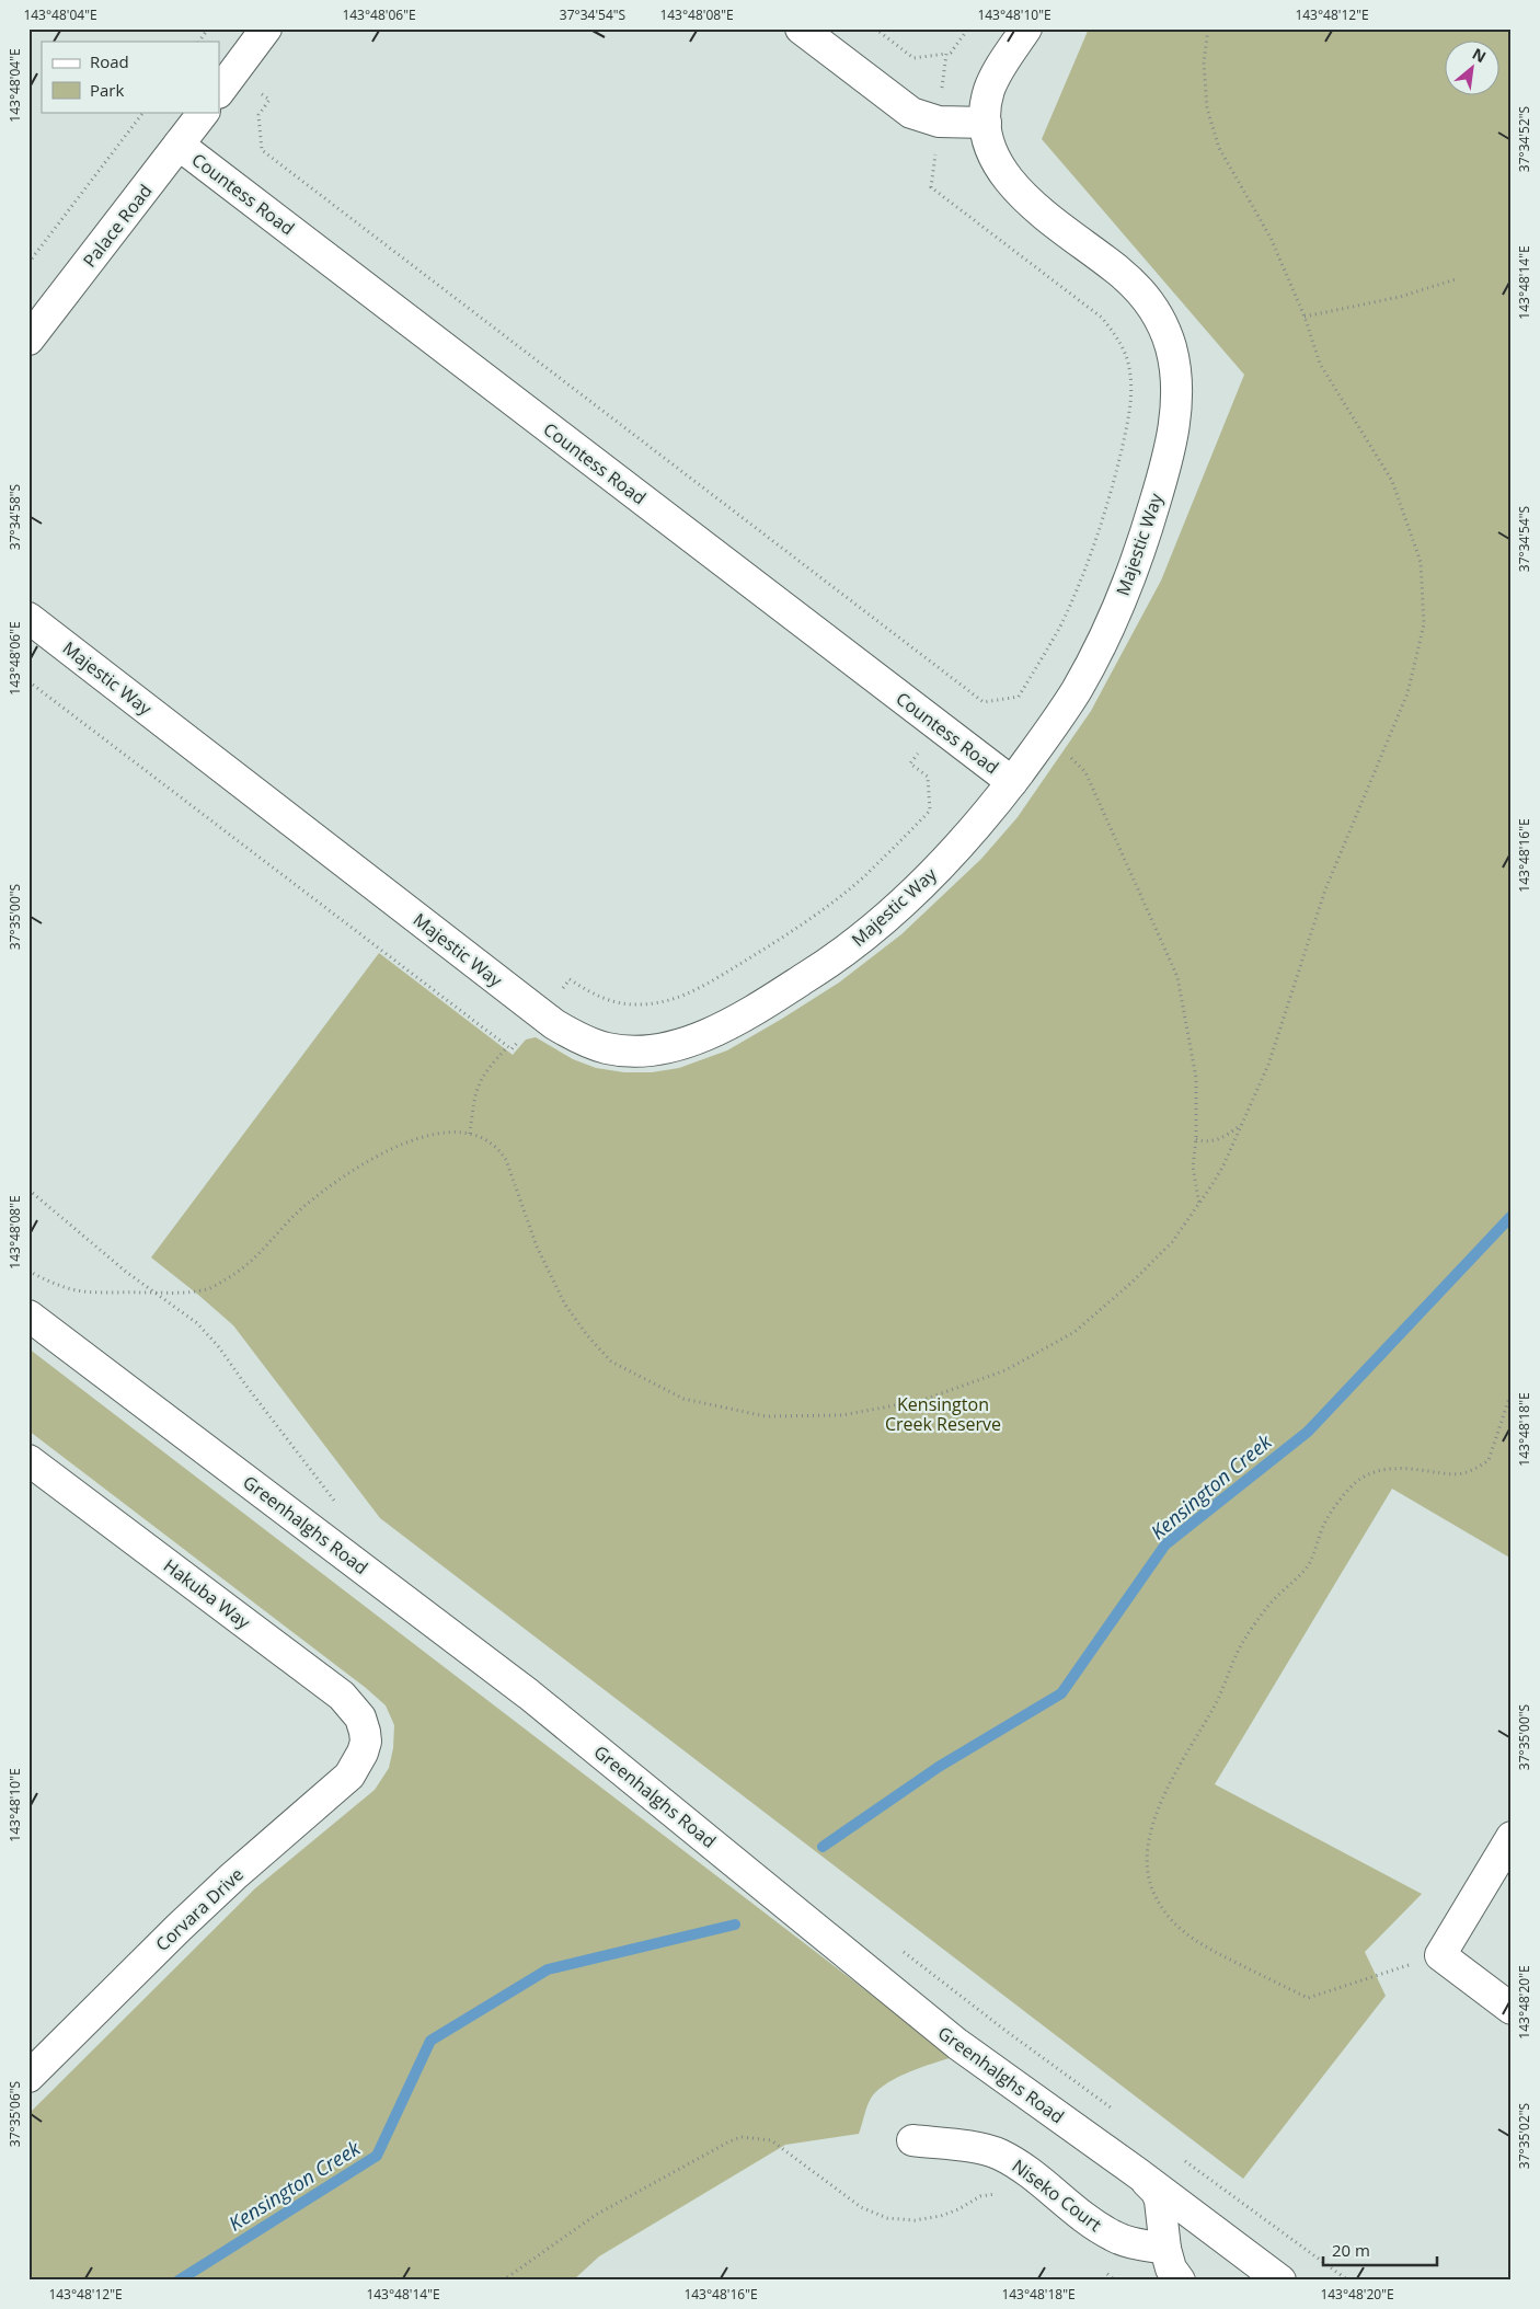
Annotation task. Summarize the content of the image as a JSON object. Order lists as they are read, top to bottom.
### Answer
{
  "streets": {
    "street": [
      "Countess Road",
      "Palace Road",
      "Majestic Way",
      "Greenhalghs Road",
      "Hakuba Way",
      "Corvara Drive",
      "Niseko Court"
    ]
  },
  "crossings": [
    ["Countess Road", "Palace Road"],
    ["Countess Road", "Majestic Way"],
    ["Hakuba Way", "Corvara Drive"]
  ],
  "water": ["Kensington Creek"],
  "parks": ["Kensington Creek Reserve"],
  "legend": ["Road", "Park"],
  "scale_bar": "20 m",
  "north": "top right",
  "coordinates": [
    "143°48'04\"E",
    "143°48'06\"E",
    "37°34'54\"S",
    "143°48'08\"E",
    "143°48'10\"E",
    "143°48'12\"E",
    "37°34'52\"S",
    "143°48'14\"E",
    "37°34'58\"S",
    "143°48'16\"E",
    "37°35'00\"S",
    "143°48'18\"E",
    "143°48'20\"E",
    "37°35'06\"S",
    "37°35'02\"S"
  ]
}
